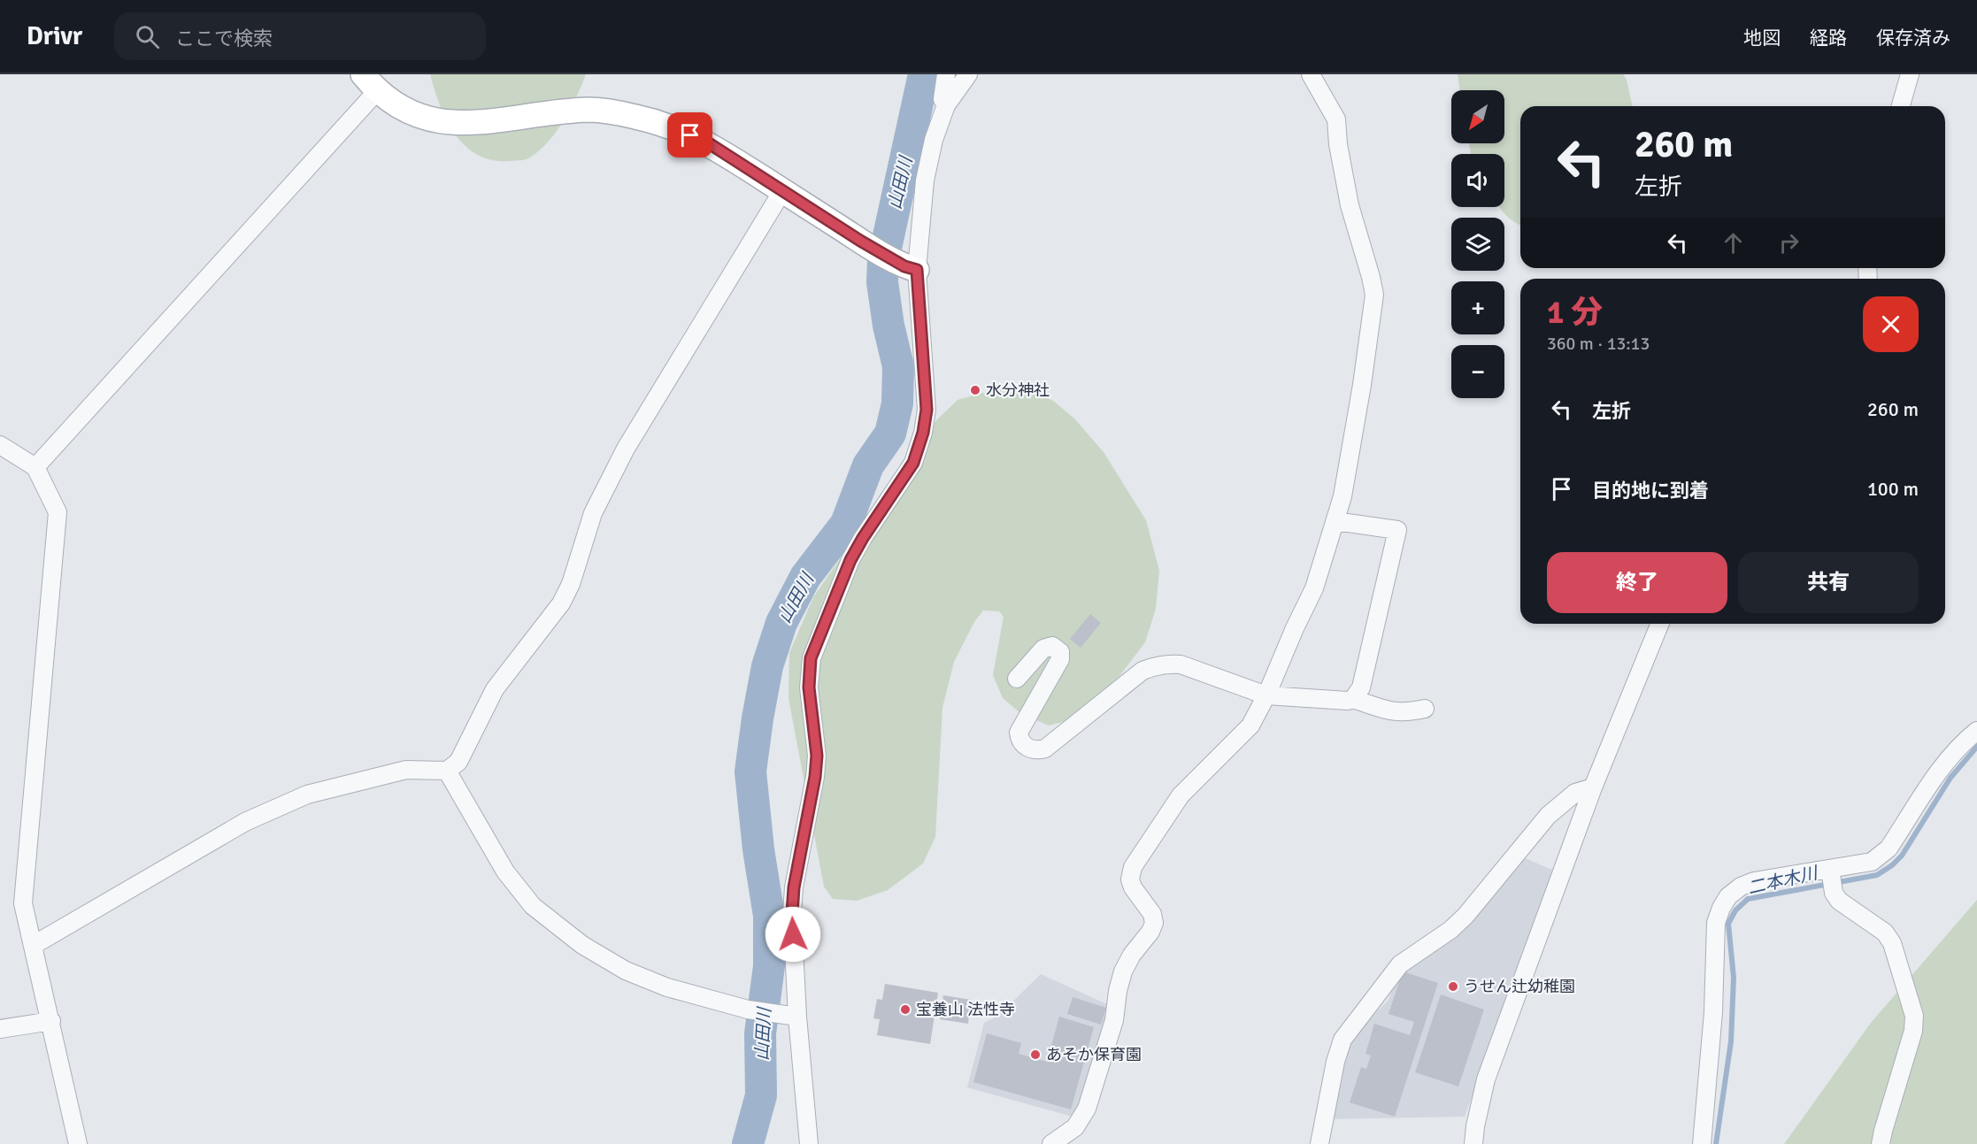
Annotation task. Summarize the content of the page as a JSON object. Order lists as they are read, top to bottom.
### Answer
{
  "water": ["山田川", "二本木川"],
  "places": [
    "水分神社",
    "うせん辻幼稚園",
    "宝養山 法性寺",
    "あそか保育園"
  ],
  "north": "bottom left",
  "page": {
    "header": "Drivr",
    "search": "ここで検索",
    "nav": ["地図", "経路", "保存済み"],
    "map_buttons": ["+", "−"],
    "turn": ["260 m", "左折"],
    "heading": ["1 分", "360 m · 13:13"],
    "list": [
      {
        "name": "左折",
        "value": "260 m"
      },
      {
        "name": "目的地に到着",
        "value": "100 m"
      }
    ],
    "buttons": ["終了", "共有"]
  }
}
